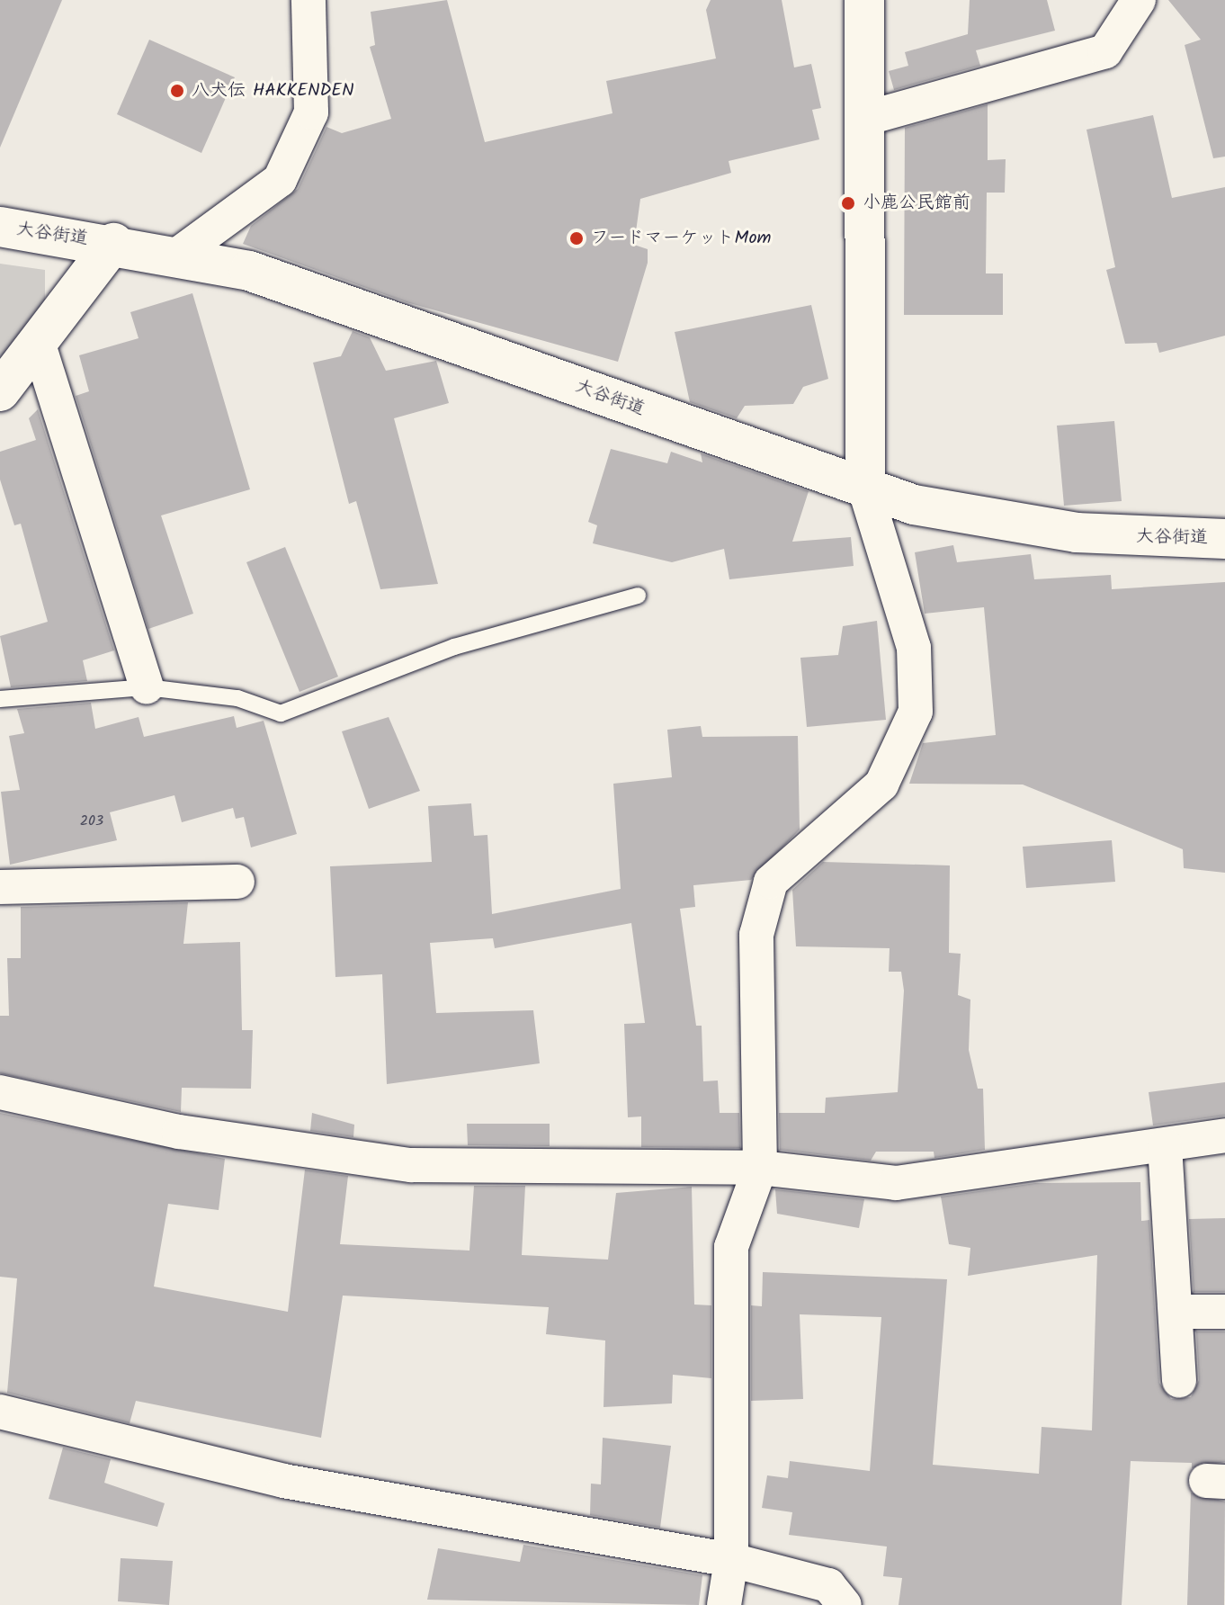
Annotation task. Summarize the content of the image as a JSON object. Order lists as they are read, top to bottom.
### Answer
{
  "streets": {
    "street": ["大谷街道"]
  },
  "places": ["八犬伝 HAKKENDEN", "小鹿公民館前", "フードマーケットMom"],
  "house_numbers": ["203"]
}
